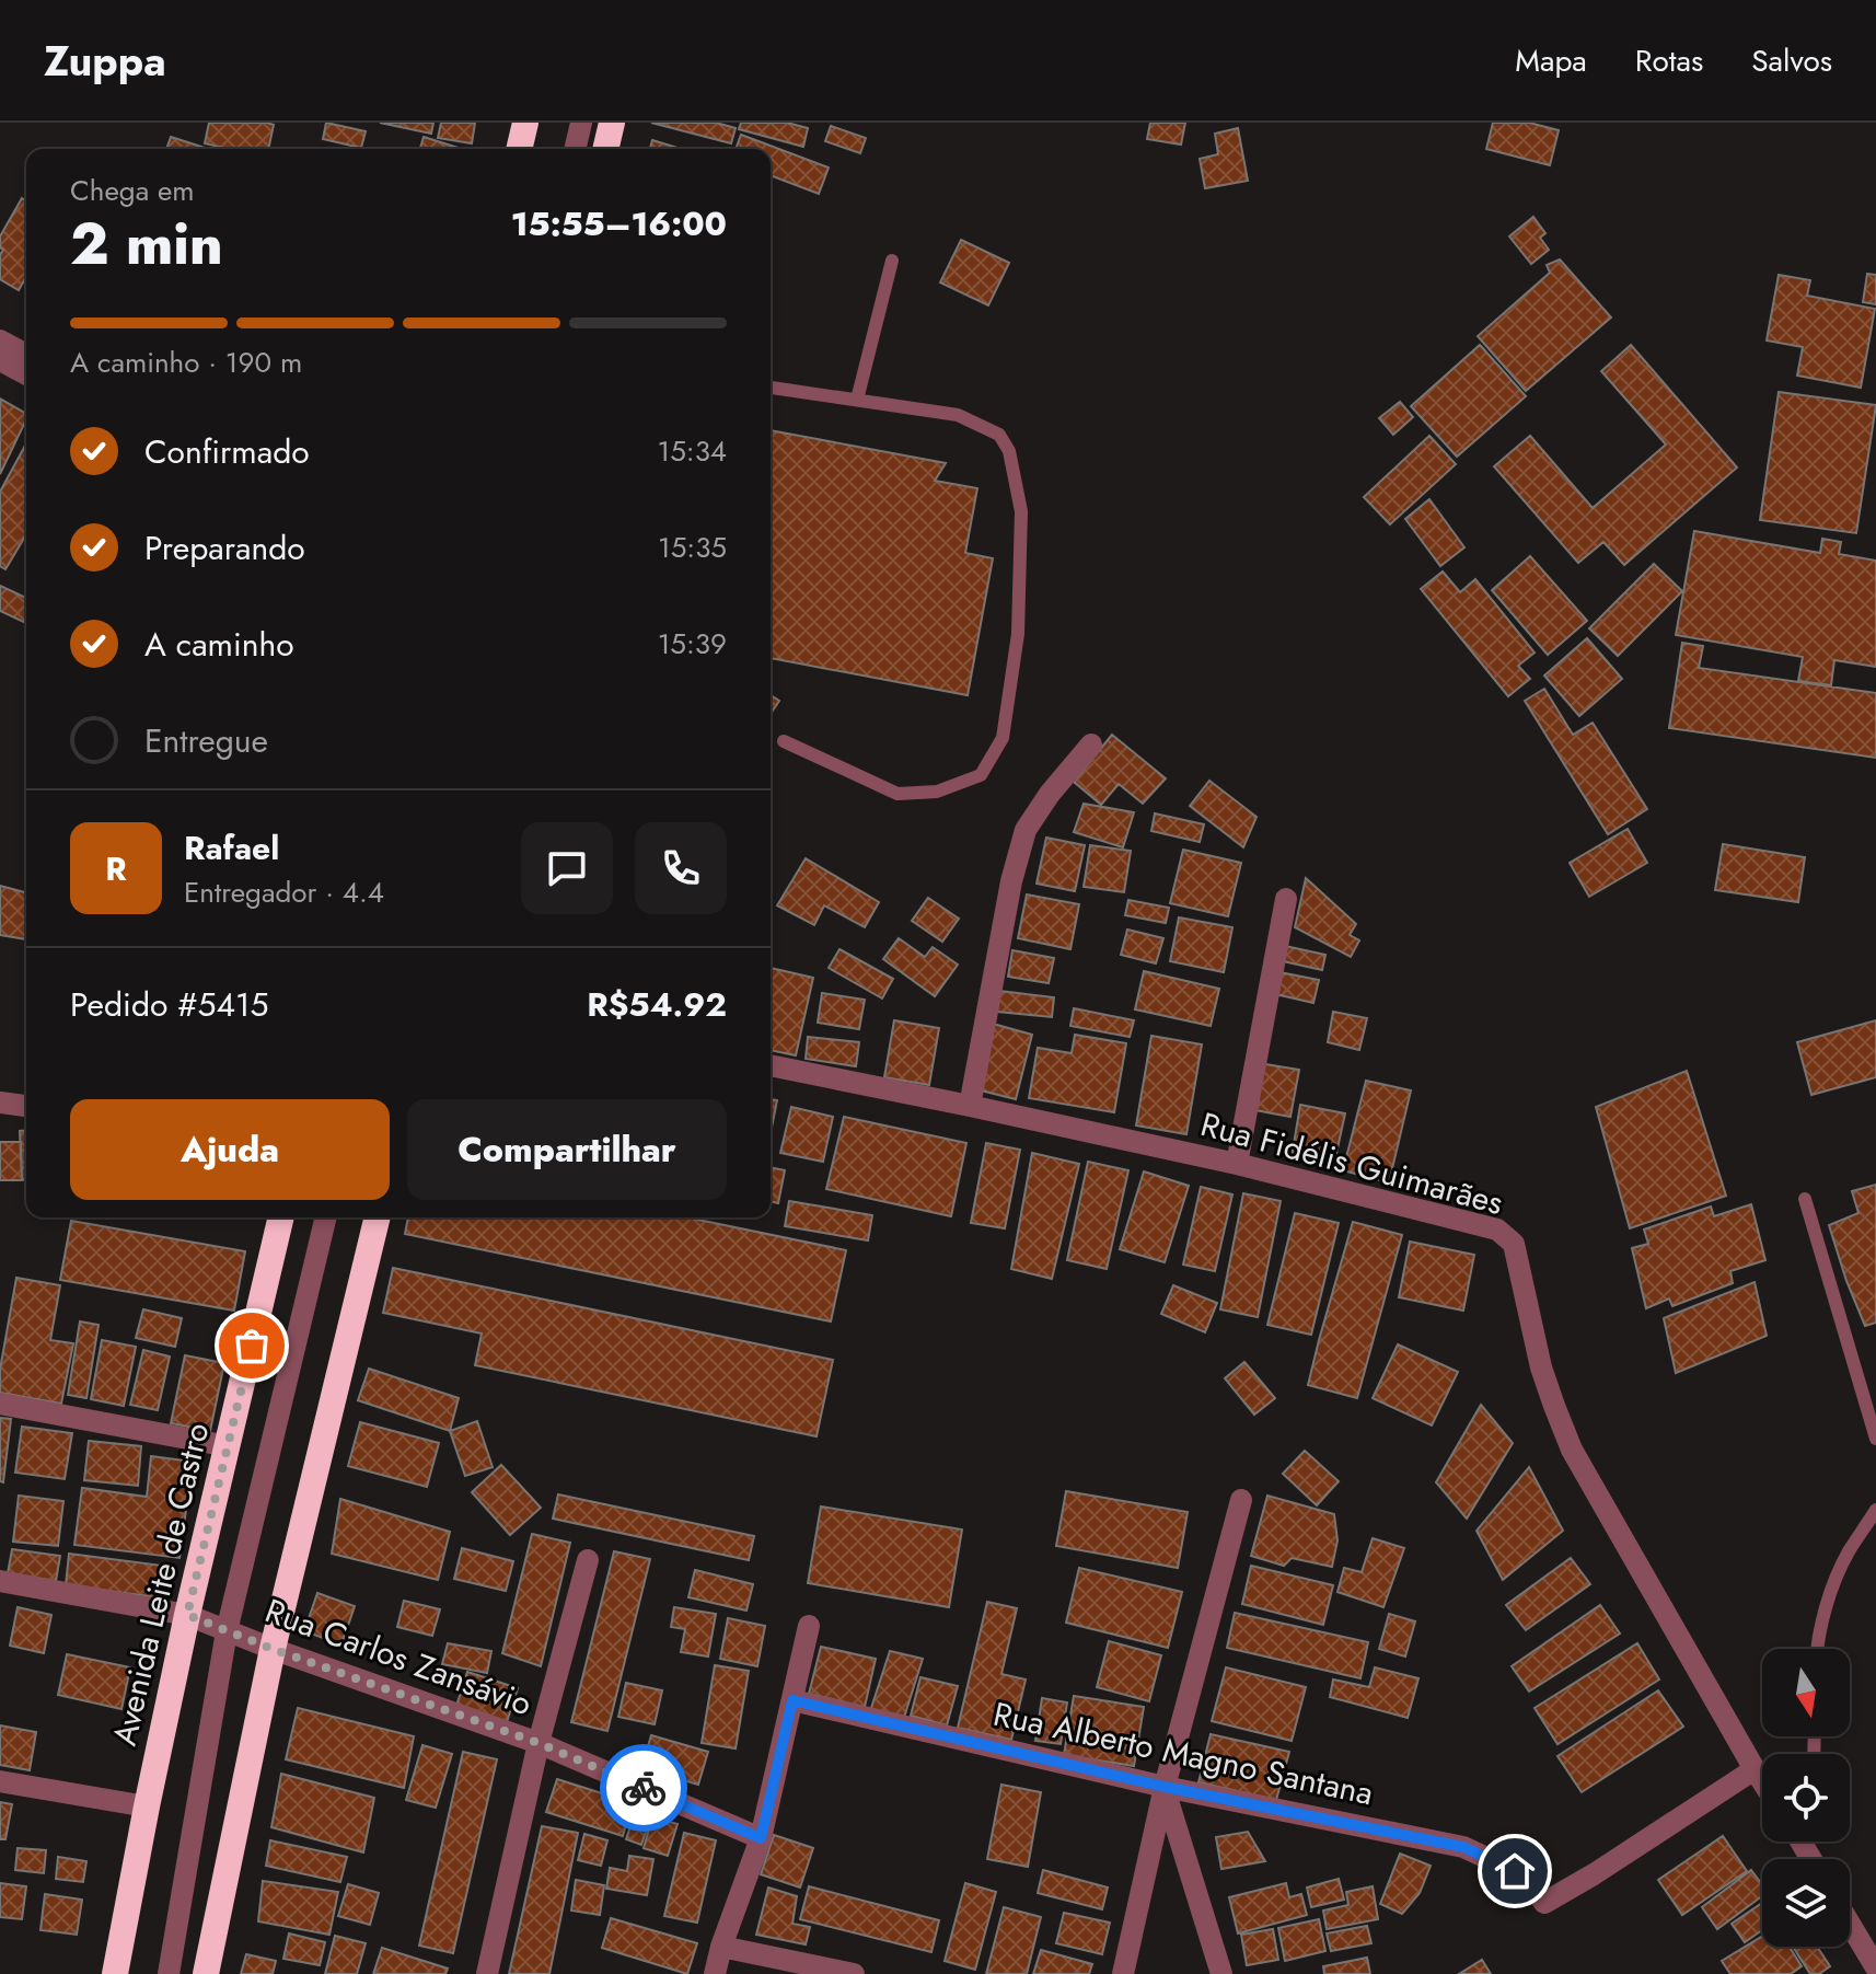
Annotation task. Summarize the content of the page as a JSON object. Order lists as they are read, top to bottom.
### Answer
{
  "streets": {
    "highway": ["Avenida Leite de Castro"],
    "street": ["Rua Fidélis Guimarães", "Rua Carlos Zansávio", "Rua Alberto Magno Santana"]
  },
  "crossings": [
    ["Rua Fidélis Guimarães", "Rua Alberto Magno Santana"],
    ["Avenida Leite de Castro", "Rua Carlos Zansávio"]
  ],
  "north": "bottom",
  "page": {
    "header": "Zuppa",
    "nav": ["Mapa", "Rotas", "Salvos"],
    "heading": ["2 min", "Chega em", "15:55–16:00"],
    "panel": [
      "Rafael",
      "Entregador · 4.4",
      "Pedido #5415",
      "R$54.92"
    ],
    "bar": "A caminho · 190 m",
    "list": [
      ["Confirmado", "15:34"],
      ["Preparando", "15:35"],
      ["A caminho", "15:39"],
      "Entregue"
    ],
    "round": "R",
    "buttons": ["Ajuda", "Compartilhar"]
  }
}
